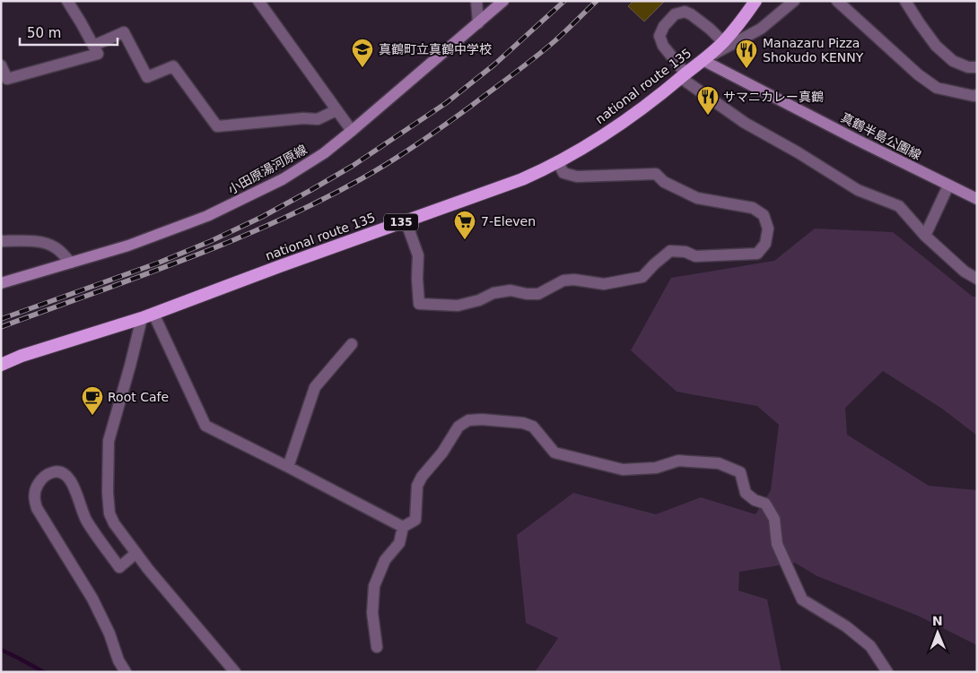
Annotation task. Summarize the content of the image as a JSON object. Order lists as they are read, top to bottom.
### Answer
{
  "streets": {
    "highway": ["national route 135", "135"],
    "main road": ["真鶴半島公園線", "小田原湯河原線"]
  },
  "crossings": [
    ["national route 135", "真鶴半島公園線"]
  ],
  "places": {
    "school or university": ["真鶴町立真鶴中学校"],
    "restaurant": ["Manazaru Pizza Shokudo KENNY", "サマニカレー真鶴"],
    "supermarket": ["7-Eleven"],
    "cafe": ["Root Cafe"]
  },
  "scale_bar": "50 m",
  "north": "top"
}
